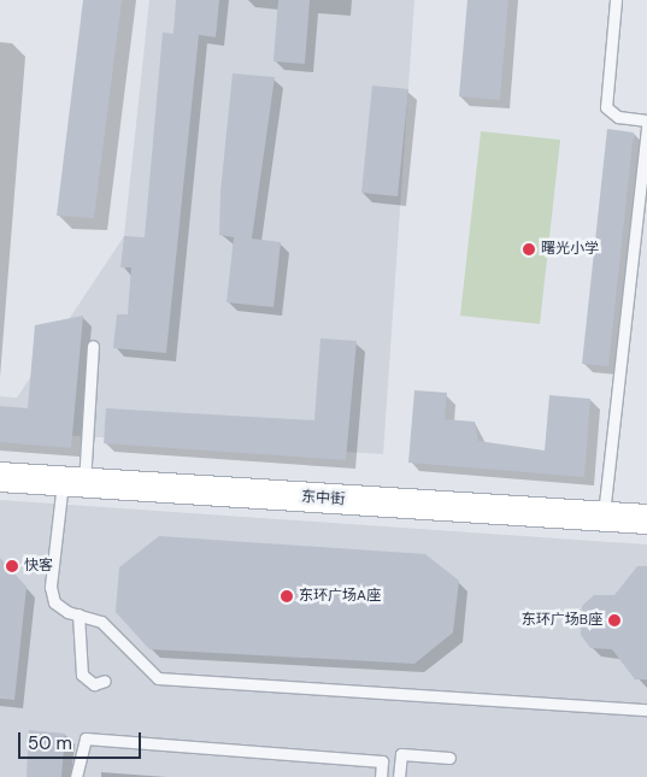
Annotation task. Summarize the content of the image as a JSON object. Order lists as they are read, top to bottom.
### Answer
{
  "streets": {
    "street": ["东中街"]
  },
  "places": [
    "曙光小学",
    "快客",
    "东环广场A座",
    "东环广场B座"
  ],
  "scale_bar": "50 m"
}
